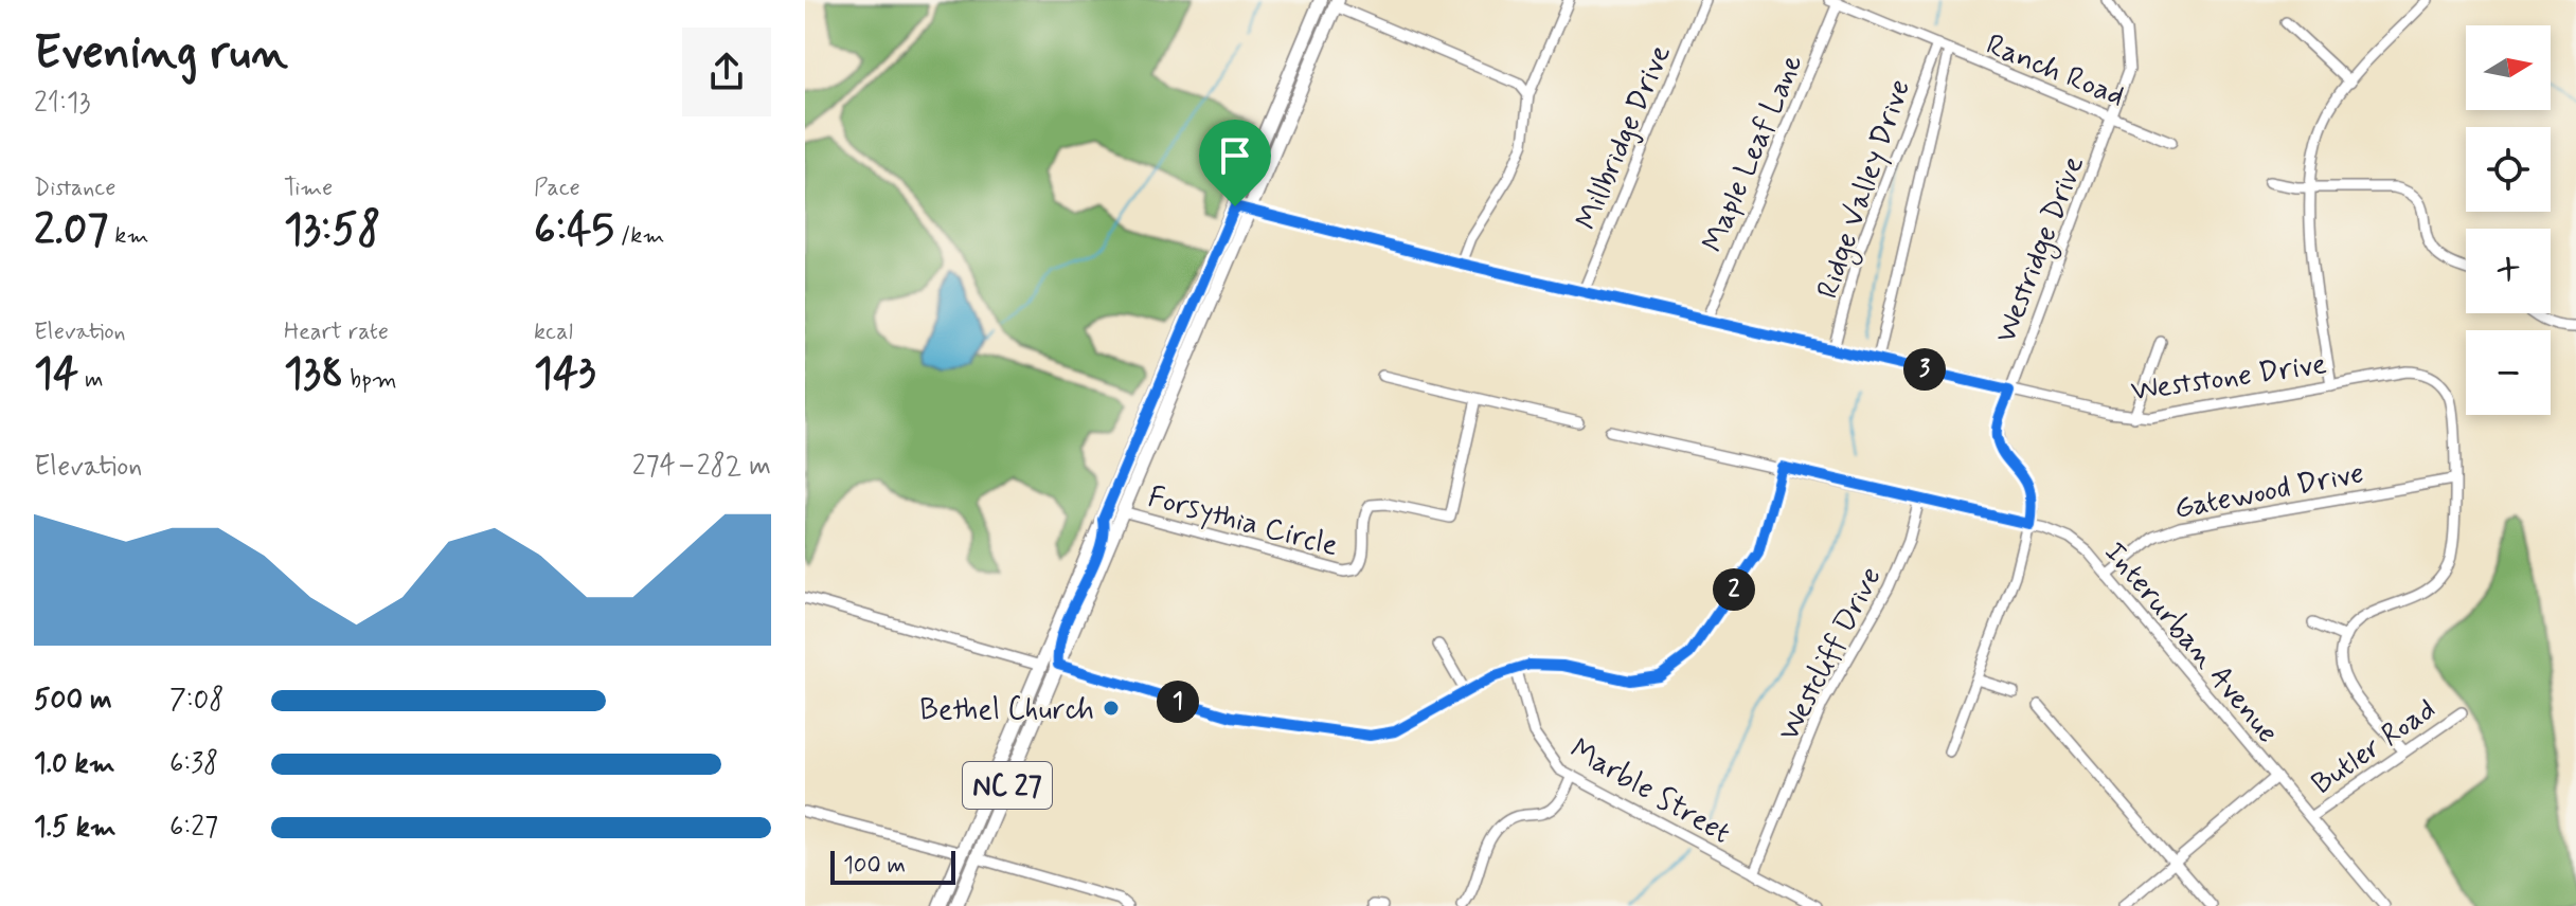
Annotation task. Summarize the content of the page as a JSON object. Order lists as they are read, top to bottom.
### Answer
{
  "streets": {
    "main road": ["NC 27"],
    "street": [
      "Ranch Road",
      "Millbridge Drive",
      "Maple Leaf Lane",
      "Ridge Valley Drive",
      "Westridge Drive",
      "Weststone Drive",
      "Gatewood Drive",
      "Forsythia Circle",
      "Interurban Avenue",
      "Westcliff Drive",
      "Butler Road",
      "Marble Street"
    ]
  },
  "crossings": [
    ["Ranch Road", "Maple Leaf Lane"],
    ["Ranch Road", "Ridge Valley Drive"],
    ["Ranch Road", "Westridge Drive"],
    ["Millbridge Drive", "Weststone Drive"],
    ["Maple Leaf Lane", "Weststone Drive"],
    ["Ridge Valley Drive", "Weststone Drive"],
    ["Westridge Drive", "Weststone Drive"],
    ["Westridge Drive", "Interurban Avenue"],
    ["Weststone Drive", "Gatewood Drive"],
    ["Weststone Drive", "NC 27"],
    ["Gatewood Drive", "Interurban Avenue"],
    ["Forsythia Circle", "NC 27"],
    ["Interurban Avenue", "Westcliff Drive"],
    ["Interurban Avenue", "Butler Road"],
    ["Westcliff Drive", "Marble Street"]
  ],
  "places": ["Bethel Church"],
  "scale_bar": "100 m",
  "north": "right",
  "page": {
    "heading": ["Evening run", "21:13"],
    "map_buttons": ["+", "−"],
    "stats": [
      ["Distance", "2.07 km"],
      ["Time", "13:58"],
      ["Pace", "6:45 /km"],
      ["Elevation", "14 m"],
      ["Heart rate", "138 bpm"],
      ["kcal", "143"]
    ],
    "pins": ["3", "2", "1"],
    "chart": ["Elevation", "274–282 m"],
    "list": [
      {
        "name": "500 m",
        "note": "7:08"
      },
      {
        "name": "1.0 km",
        "note": "6:38"
      },
      {
        "name": "1.5 km",
        "note": "6:27"
      }
    ],
    "scale": "100 m"
  }
}
